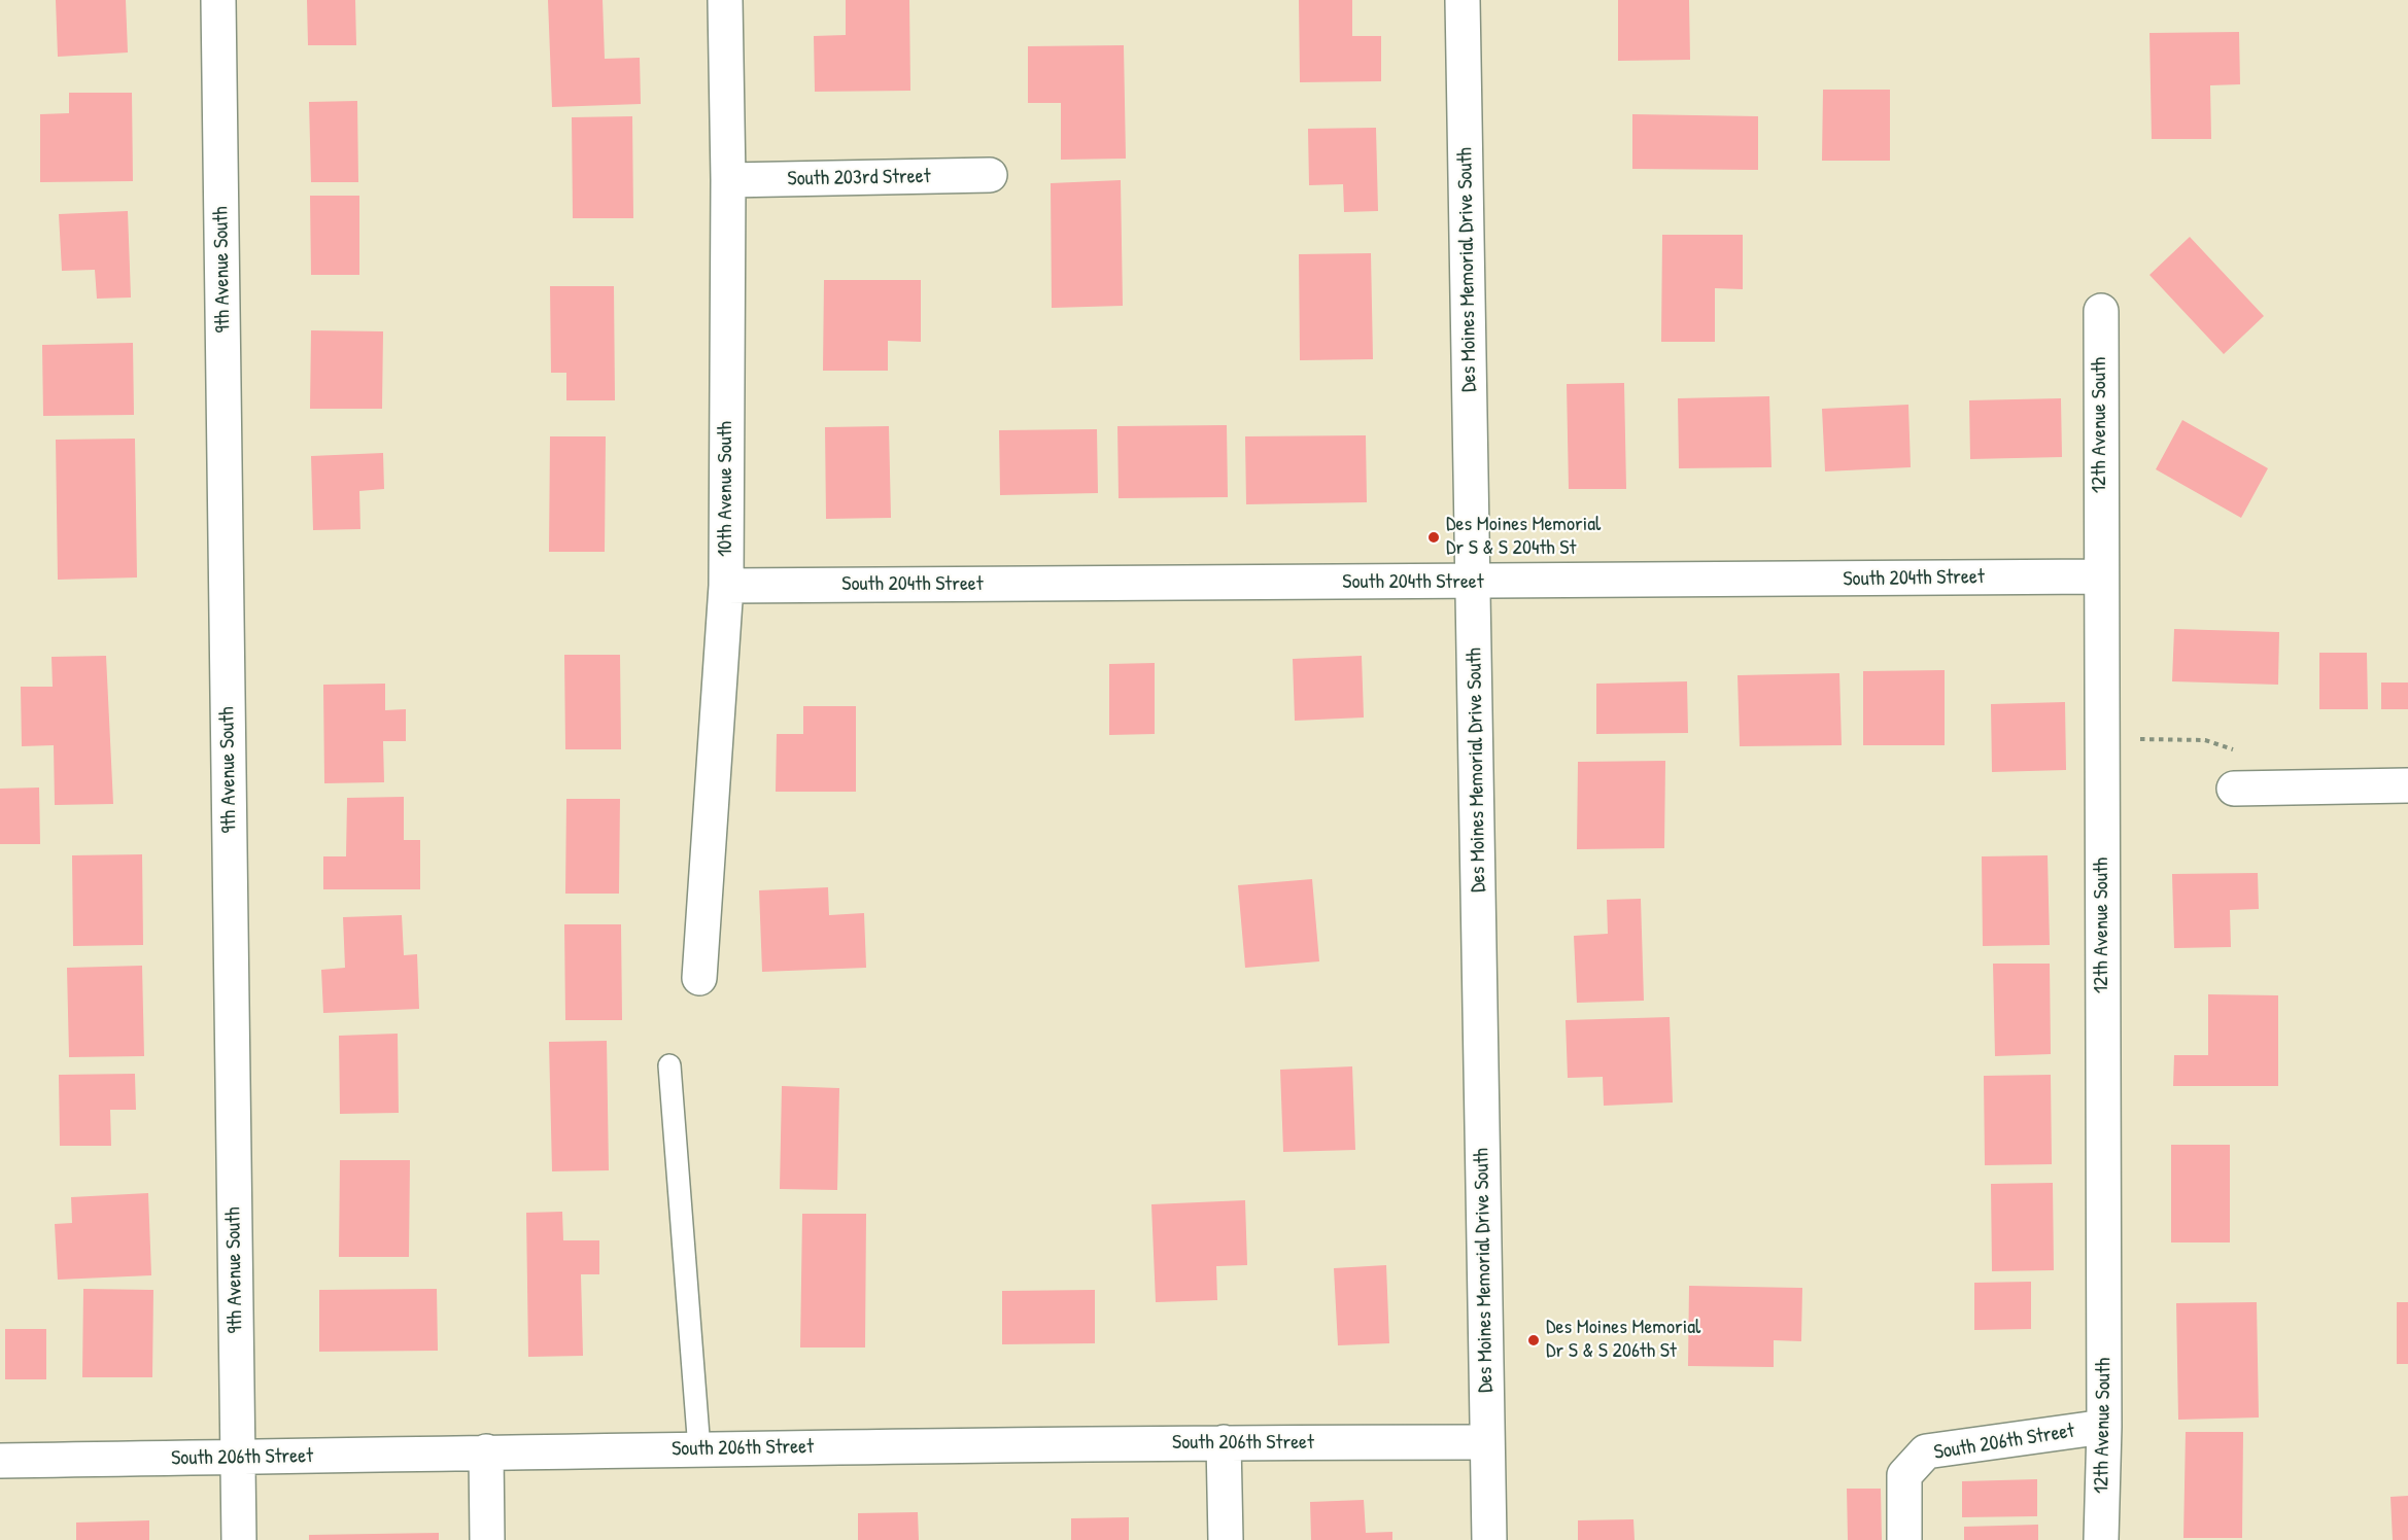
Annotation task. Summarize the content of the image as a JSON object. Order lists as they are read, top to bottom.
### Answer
{
  "streets": {
    "street": [
      "South 203rd Street",
      "9th Avenue South",
      "Des Moines Memorial Drive South",
      "12th Avenue South",
      "10th Avenue South",
      "South 204th Street",
      "South 206th Street"
    ]
  },
  "crossings": [
    ["South 203rd Street", "10th Avenue South"],
    ["9th Avenue South", "South 206th Street"],
    ["Des Moines Memorial Drive South", "South 204th Street"],
    ["Des Moines Memorial Drive South", "South 206th Street"],
    ["12th Avenue South", "South 204th Street"],
    ["12th Avenue South", "South 206th Street"],
    ["10th Avenue South", "South 204th Street"]
  ],
  "places": ["Des Moines Memorial Dr S & S 204th St", "Des Moines Memorial Dr S & S 206th St"]
}
